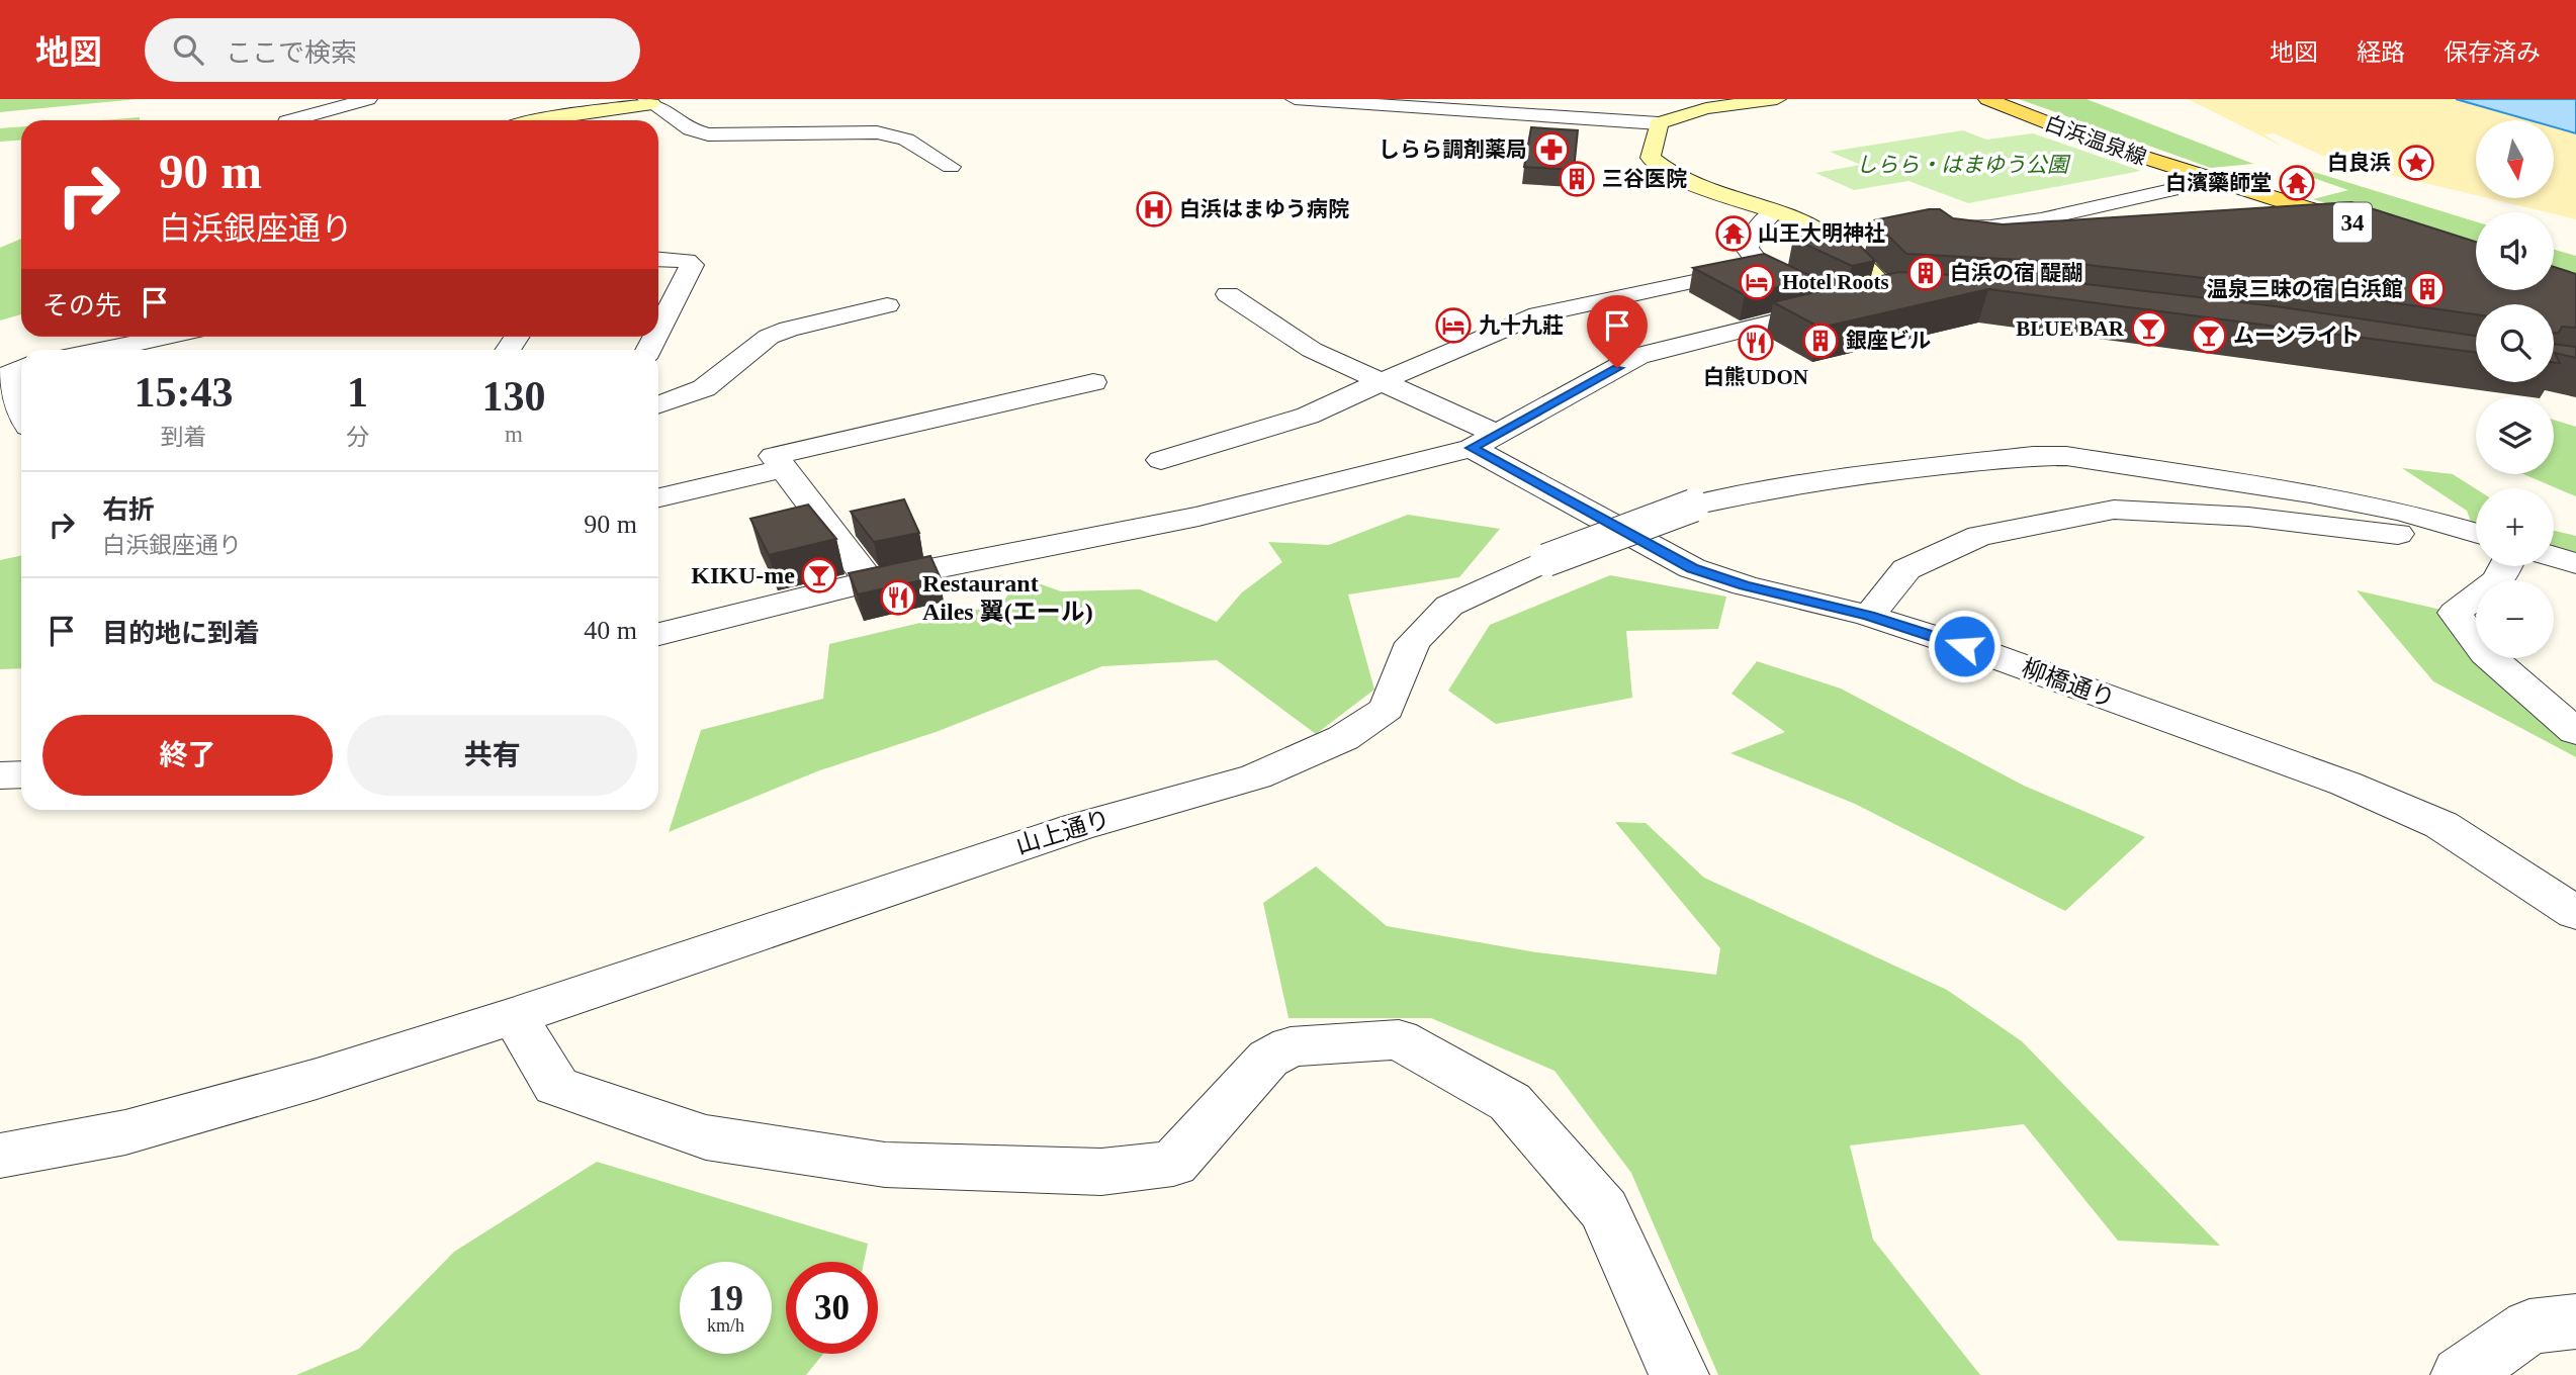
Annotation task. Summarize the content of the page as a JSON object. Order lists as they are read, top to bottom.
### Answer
{
  "streets": {
    "main road": ["白浜温泉線", "34"],
    "street": ["柳橋通り", "山上通り"]
  },
  "parks": ["しらら・はまゆう公園"],
  "places": {
    "pharmacy": ["しらら調剤薬局"],
    "place": ["白良浜"],
    "building": [
      "三谷医院",
      "白浜の宿 醍醐",
      "温泉三昧の宿 白浜館",
      "銀座ビル"
    ],
    "temple": ["白濱藥師堂", "山王大明神社"],
    "hospital": ["白浜はまゆう病院"],
    "hotel": ["Hotel Roots", "九十九莊"],
    "bar": ["BLUE BAR", "ムーンライト", "KIKU-me"],
    "restaurant": ["白熊UDON", "Restaurant Ailes 翼(エール)"]
  },
  "north": "bottom",
  "page": {
    "header": "地図",
    "search": "ここで検索",
    "nav": ["地図", "経路", "保存済み"],
    "map_buttons": ["+", "−"],
    "turn": ["90 m", "白浜銀座通り"],
    "then": "その先",
    "eta": [
      "15:43",
      "到着",
      "1",
      "分",
      "130",
      "m"
    ],
    "list": [
      {
        "name": "右折",
        "note": "白浜銀座通り",
        "value": "90 m"
      },
      {
        "name": "目的地に到着",
        "value": "40 m"
      }
    ],
    "buttons": ["終了", "共有"],
    "speed": "19 km/h",
    "limit": "30"
  }
}
